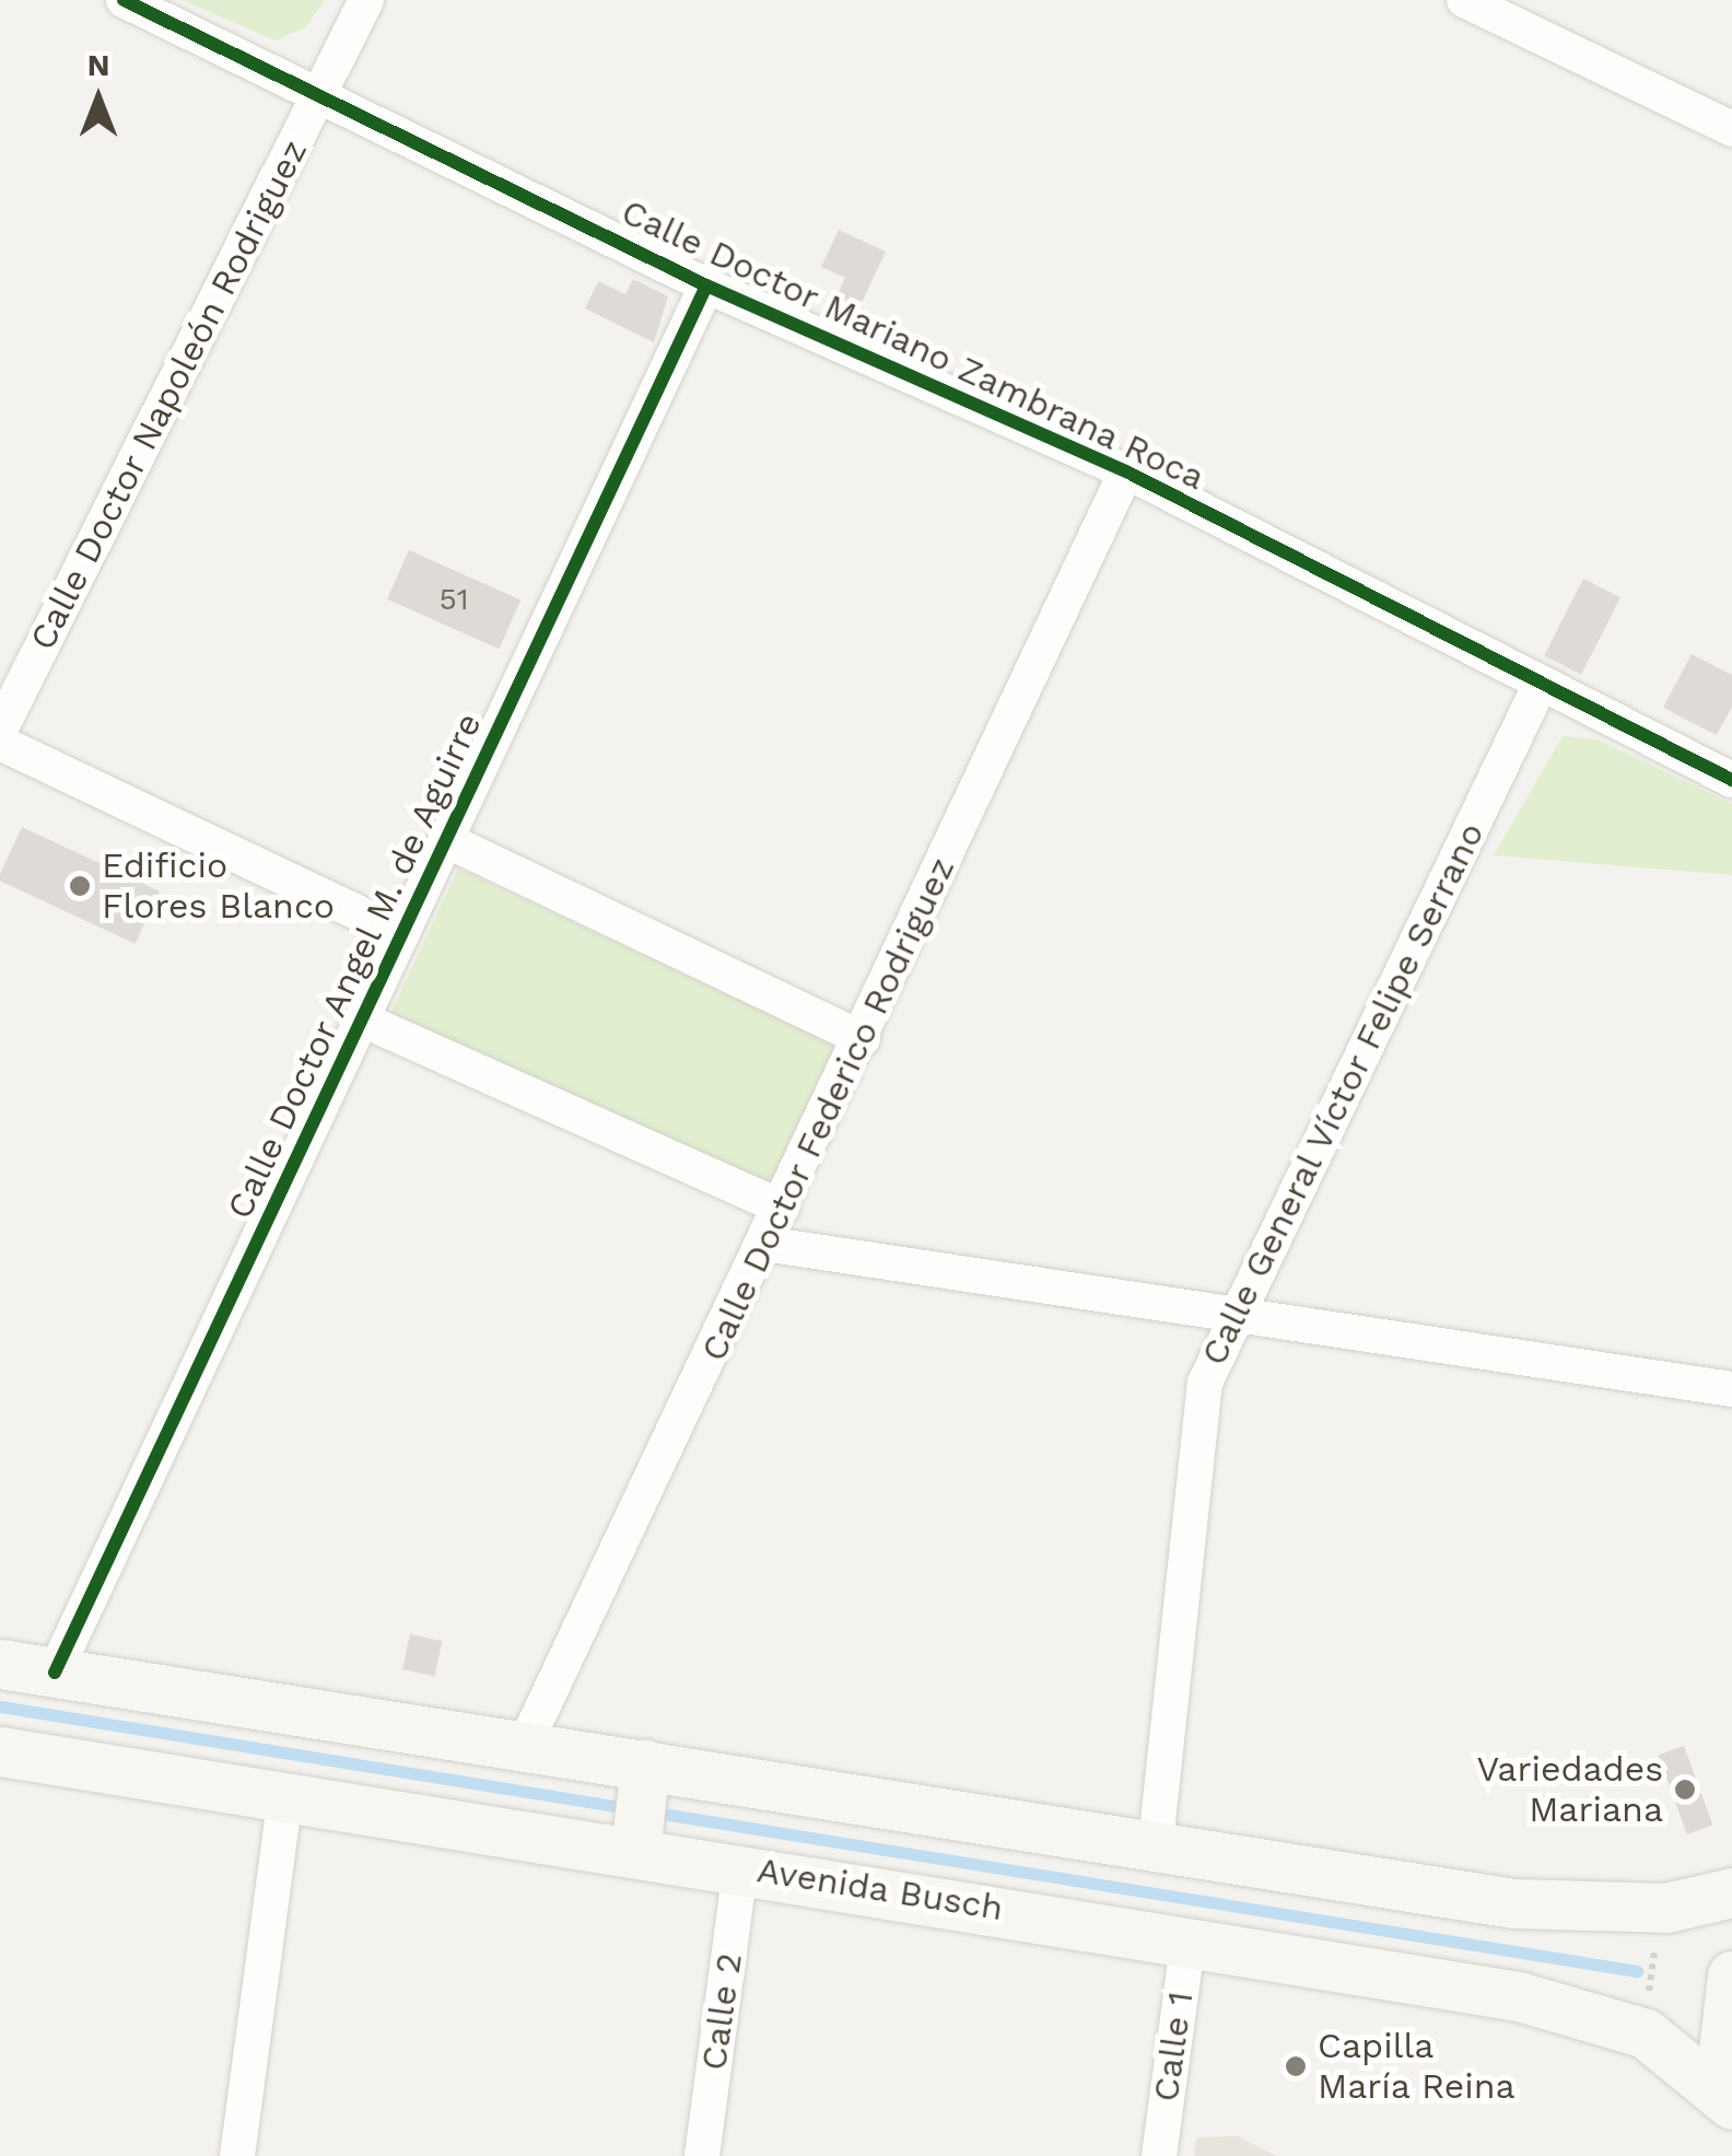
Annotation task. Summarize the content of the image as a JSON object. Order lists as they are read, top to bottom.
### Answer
{
  "streets": {
    "main road": ["Avenida Busch"],
    "street": [
      "Calle Doctor Mariano Zambrana Roca",
      "Calle Doctor Napoleón Rodriguez",
      "Calle Doctor Angel M. de Aguirre",
      "Calle General Víctor Felipe Serrano",
      "Calle Doctor Federico Rodriguez",
      "Calle 2",
      "Calle 1"
    ]
  },
  "crossings": [
    ["Calle Doctor Mariano Zambrana Roca", "Calle Doctor Napoleón Rodriguez"],
    ["Calle Doctor Mariano Zambrana Roca", "Calle Doctor Angel M. de Aguirre"],
    ["Calle Doctor Mariano Zambrana Roca", "Calle General Víctor Felipe Serrano"],
    ["Calle Doctor Mariano Zambrana Roca", "Calle Doctor Federico Rodriguez"],
    ["Avenida Busch", "Calle 2"],
    ["Avenida Busch", "Calle 1"]
  ],
  "places": ["Edificio Flores Blanco", "Variedades Mariana", "Capilla María Reina"],
  "house_numbers": ["51"],
  "north": "top"
}
